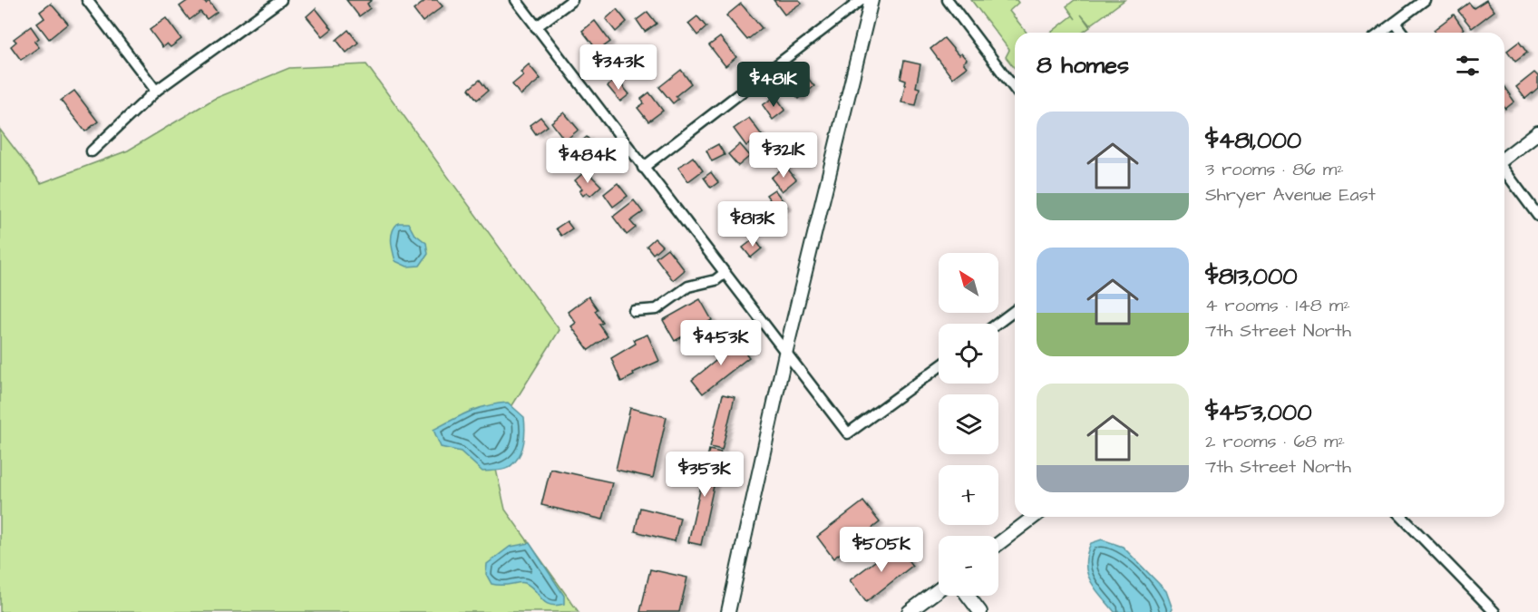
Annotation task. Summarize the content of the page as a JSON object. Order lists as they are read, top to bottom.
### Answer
{
  "north": "top left",
  "page": {
    "heading": "8 homes",
    "price": [
      "$343K",
      "$481K",
      "$321K",
      "$484K",
      "$813K",
      "$453K",
      "$353K",
      "$505K"
    ],
    "list": [
      {
        "name": "$481,000",
        "note": "3 rooms · 86 m² · Shryer Avenue East"
      },
      {
        "name": "$813,000",
        "note": "4 rooms · 148 m² · 7th Street North"
      },
      {
        "name": "$453,000",
        "note": "2 rooms · 68 m² · 7th Street North"
      }
    ],
    "map_buttons": ["+", "−"]
  }
}
